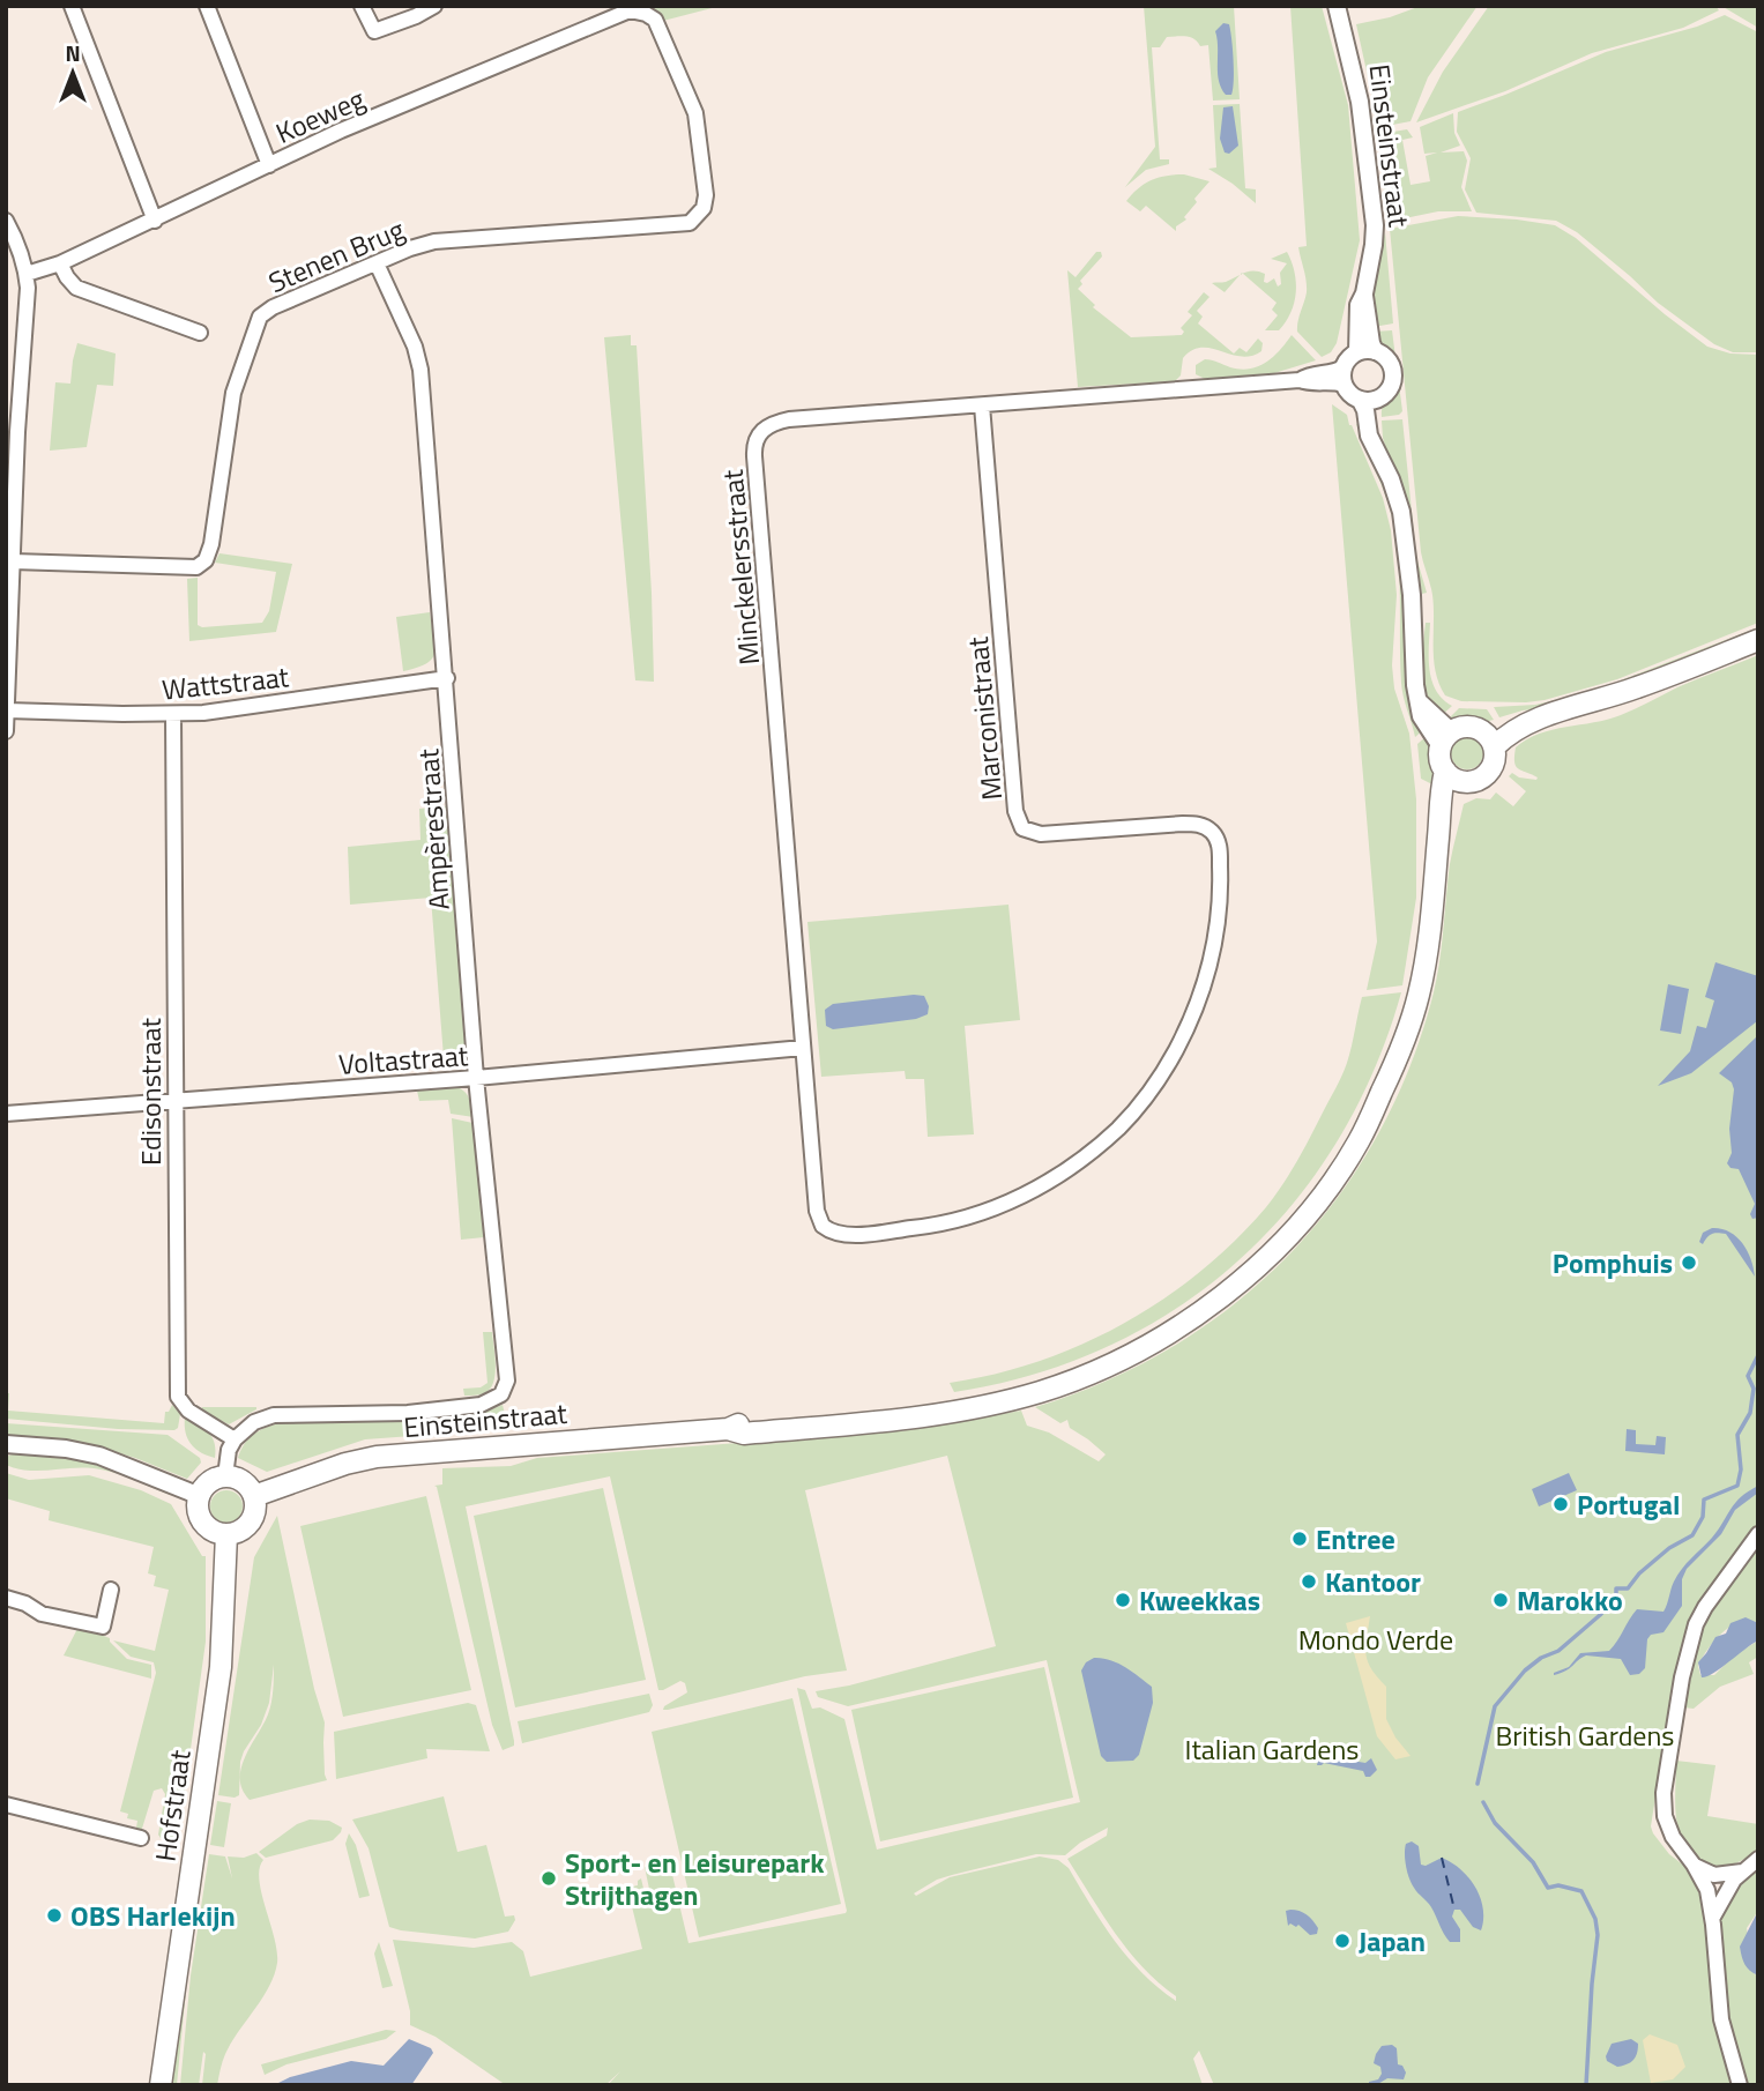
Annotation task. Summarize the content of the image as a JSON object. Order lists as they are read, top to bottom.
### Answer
{
  "streets": {
    "main road": ["Einsteinstraat", "Hofstraat"],
    "street": [
      "Koeweg",
      "Stenen Brug",
      "Minckelersstraat",
      "Wattstraat",
      "Marconistraat",
      "Ampèrestraat",
      "Voltastraat",
      "Edisonstraat"
    ]
  },
  "crossings": [
    ["Koeweg", "Stenen Brug"],
    ["Einsteinstraat", "Minckelersstraat"],
    ["Einsteinstraat", "Hofstraat"],
    ["Stenen Brug", "Ampèrestraat"],
    ["Minckelersstraat", "Marconistraat"],
    ["Minckelersstraat", "Voltastraat"],
    ["Wattstraat", "Ampèrestraat"],
    ["Wattstraat", "Edisonstraat"],
    ["Marconistraat", "Voltastraat"],
    ["Ampèrestraat", "Voltastraat"],
    ["Ampèrestraat", "Edisonstraat"],
    ["Voltastraat", "Edisonstraat"]
  ],
  "parks": ["Mondo Verde", "British Gardens", "Italian Gardens"],
  "places": [
    "Pomphuis",
    "Portugal",
    "Entree",
    "Kantoor",
    "Kweekkas",
    "Marokko",
    "Sport- en Leisurepark Strijthagen",
    "OBS Harlekijn",
    "Japan"
  ],
  "north": "top"
}
